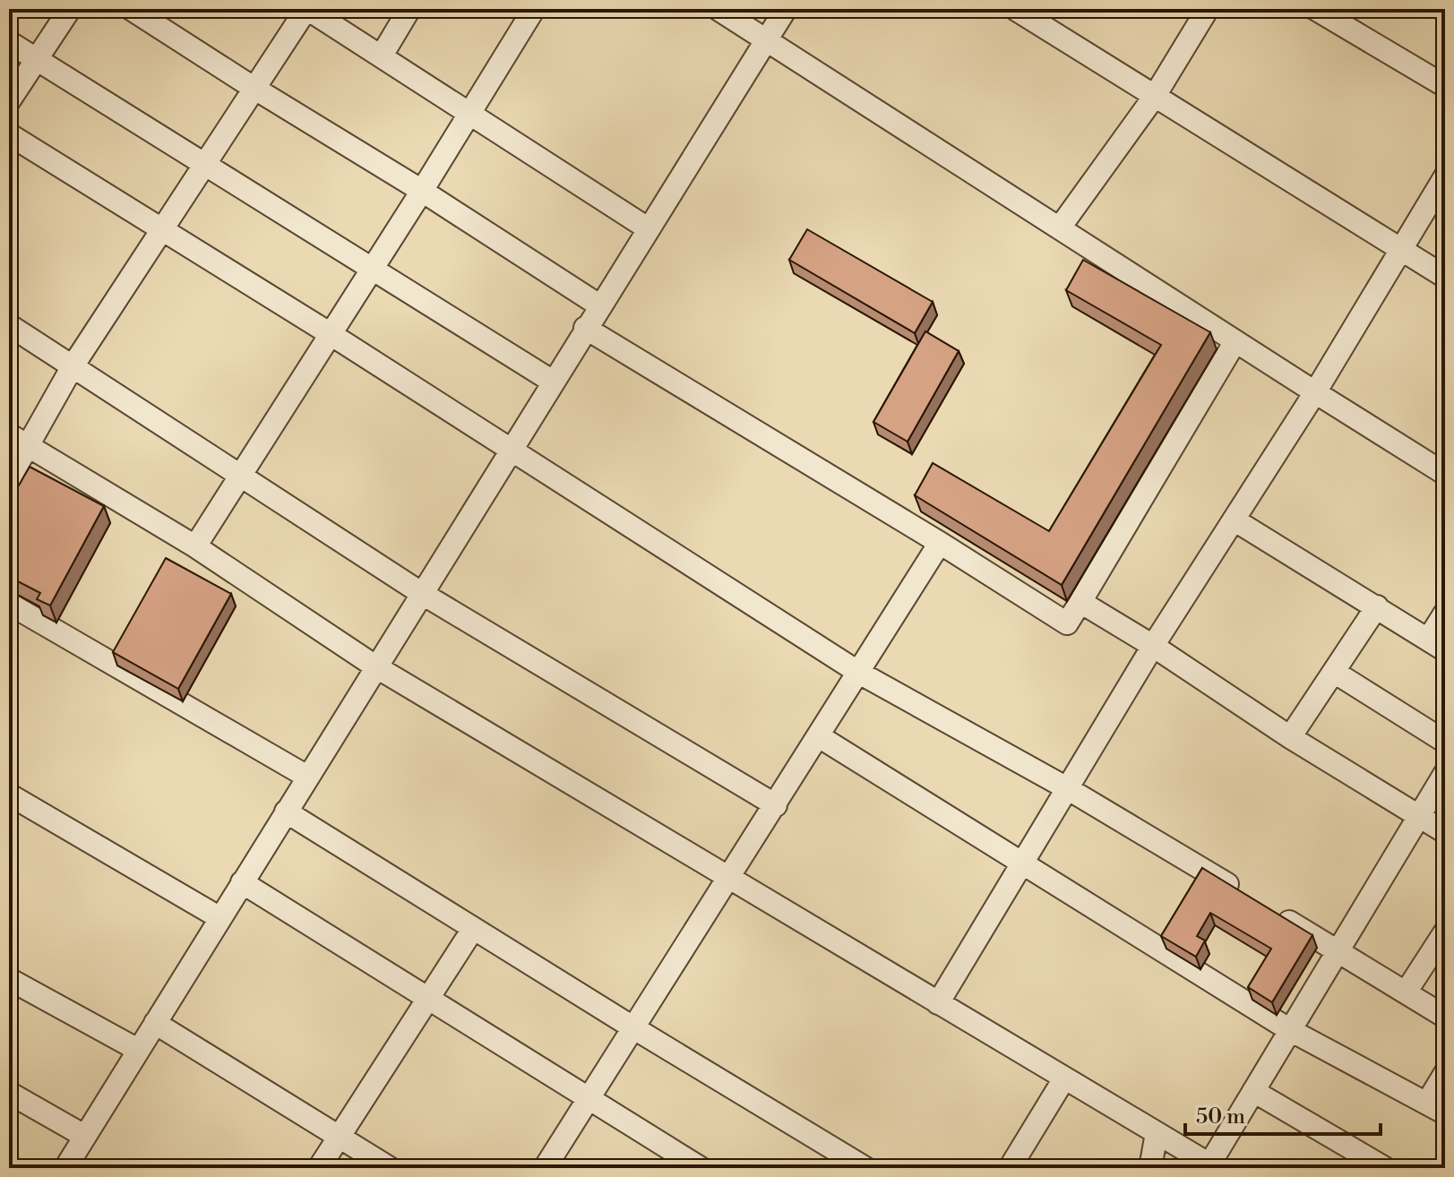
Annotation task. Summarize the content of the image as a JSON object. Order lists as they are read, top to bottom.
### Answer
{
  "scale_bar": "50 m"
}
